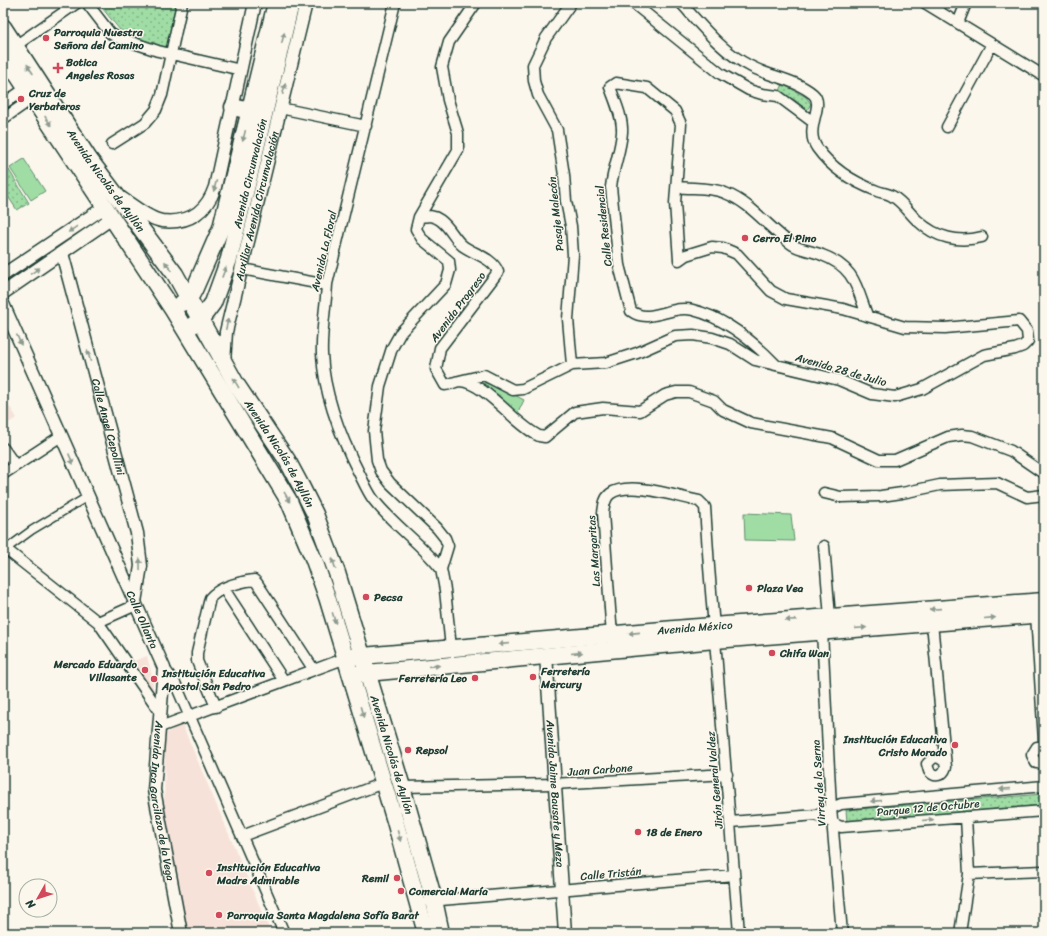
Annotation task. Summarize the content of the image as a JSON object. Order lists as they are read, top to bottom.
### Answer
{
  "streets": {
    "main road": ["Avenida Circunvalación", "Avenida Nicolás de Ayllón", "Avenida México"],
    "street": [
      "Auxiliar Avenida Circunvalación",
      "Pasaje Malecón",
      "Calle Residencial",
      "Avenida La Floral",
      "Avenida Progreso",
      "Avenida 28 de Julio",
      "Calle Angel Cepollini",
      "Las Margaritas",
      "Calle Ollanta",
      "Juan Carbone",
      "Jirón General Valdez",
      "Virrey de la Serna",
      "Avenida Jaime Bausate y Meza",
      "Avenida Inca Garcilazo de la Vega",
      "Parque 12 de Octubre",
      "Calle Tristán"
    ]
  },
  "crossings": [
    ["Avenida Circunvalación", "Avenida Nicolás de Ayllón"],
    ["Avenida Nicolás de Ayllón", "Auxiliar Avenida Circunvalación"],
    ["Avenida Nicolás de Ayllón", "Avenida México"],
    ["Avenida Nicolás de Ayllón", "Juan Carbone"],
    ["Avenida Nicolás de Ayllón", "Calle Tristán"],
    ["Pasaje Malecón", "Avenida 28 de Julio"],
    ["Calle Residencial", "Avenida 28 de Julio"],
    ["Avenida Progreso", "Avenida 28 de Julio"],
    ["Calle Angel Cepollini", "Calle Ollanta"],
    ["Las Margaritas", "Avenida México"],
    ["Las Margaritas", "Jirón General Valdez"],
    ["Calle Ollanta", "Avenida Inca Garcilazo de la Vega"],
    ["Avenida México", "Jirón General Valdez"],
    ["Avenida México", "Virrey de la Serna"],
    ["Avenida México", "Avenida Jaime Bausate y Meza"],
    ["Juan Carbone", "Jirón General Valdez"],
    ["Juan Carbone", "Avenida Jaime Bausate y Meza"],
    ["Jirón General Valdez", "Parque 12 de Octubre"],
    ["Jirón General Valdez", "Calle Tristán"],
    ["Virrey de la Serna", "Parque 12 de Octubre"],
    ["Avenida Jaime Bausate y Meza", "Calle Tristán"]
  ],
  "one_way": ["Calle Angel Cepollini"],
  "places": {
    "other": [
      "Parroquia Nuestra Señora del Camino",
      "Cruz de Yerbateros",
      "Cerro El Pino",
      "Plaza Vea",
      "Pecsa",
      "Chifa Wan",
      "Mercado Eduardo Villasante",
      "Ferretería Mercury",
      "Ferretería Leo",
      "Institución Educativa Apostol San Pedro",
      "Institución Educativa Cristo Morado",
      "Repsol",
      "18 de Enero",
      "Institución Educativa Madre Admirable",
      "Remil",
      "Comercial María",
      "Parroquia Santa Magdalena Sofía Barat"
    ],
    "health": ["Botica Angeles Rosas"]
  },
  "north": "bottom left"
}
